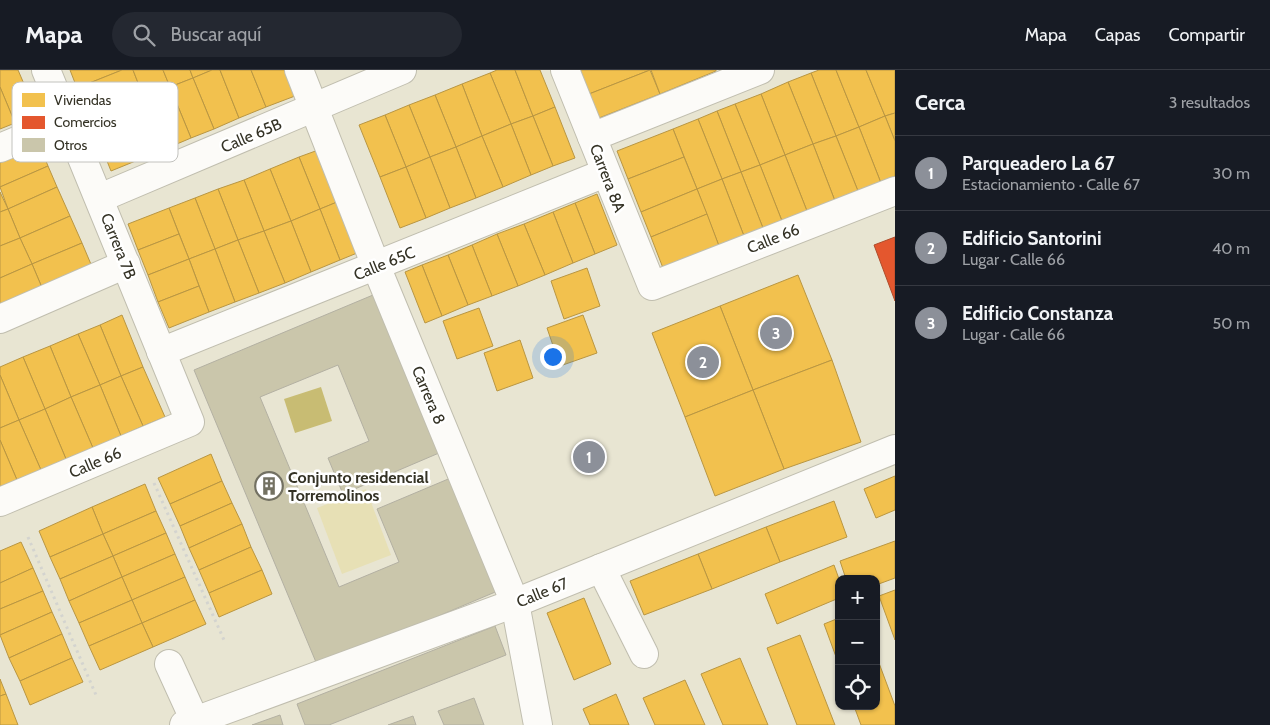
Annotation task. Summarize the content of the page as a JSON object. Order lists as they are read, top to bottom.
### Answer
{
  "streets": {
    "street": [
      "Calle 65B",
      "Carrera 8A",
      "Calle 66",
      "Carrera 7B",
      "Calle 65C",
      "Carrera 8",
      "Calle 67"
    ]
  },
  "crossings": [
    ["Calle 65B", "Carrera 7B"],
    ["Calle 65B", "Carrera 8"],
    ["Carrera 8A", "Calle 66"],
    ["Carrera 8A", "Calle 65C"],
    ["Calle 66", "Carrera 7B"],
    ["Carrera 7B", "Calle 65C"],
    ["Calle 65C", "Carrera 8"],
    ["Carrera 8", "Calle 67"]
  ],
  "places": {
    "building": ["Conjunto residencial Torremolinos"]
  },
  "legend": ["Viviendas", "Comercios", "Otros"],
  "page": {
    "header": "Mapa",
    "search": "Buscar aquí",
    "nav": ["Mapa", "Capas", "Compartir"],
    "heading": ["Cerca", "3 resultados"],
    "list": [
      {
        "mark": "1",
        "name": "Parqueadero La 67",
        "note": "Estacionamiento · Calle 67",
        "value": "30 m"
      },
      {
        "mark": "2",
        "name": "Edificio Santorini",
        "note": "Lugar · Calle 66",
        "value": "40 m"
      },
      {
        "mark": "3",
        "name": "Edificio Constanza",
        "note": "Lugar · Calle 66",
        "value": "50 m"
      }
    ],
    "pins": ["3", "2", "1"],
    "map_buttons": ["+", "−"]
  }
}
